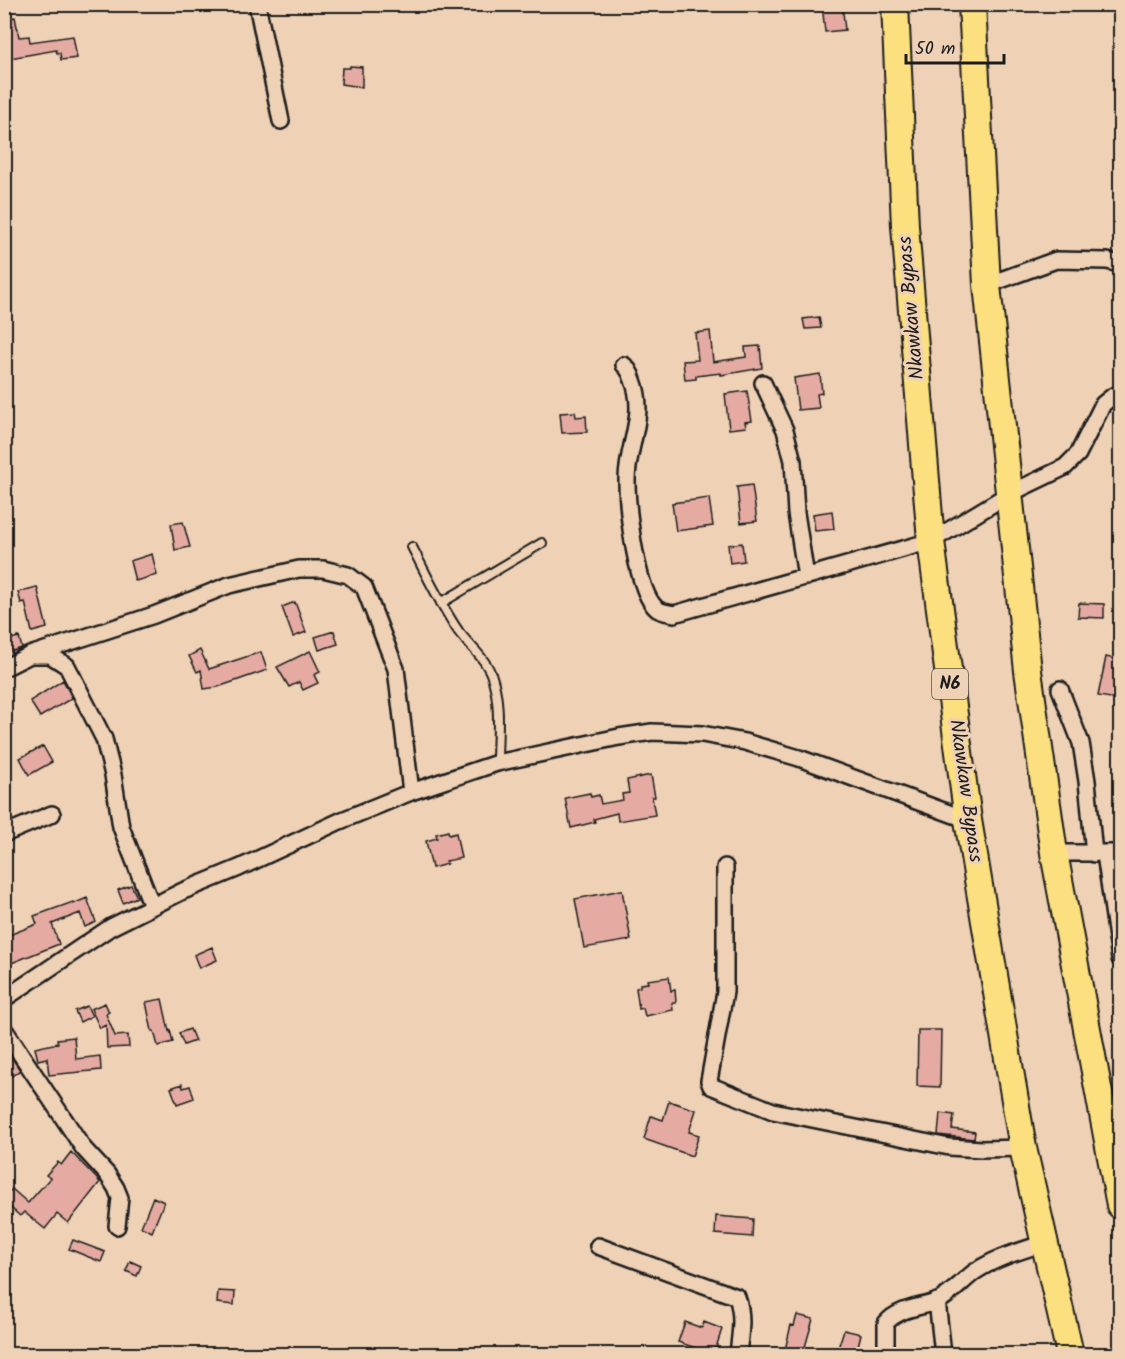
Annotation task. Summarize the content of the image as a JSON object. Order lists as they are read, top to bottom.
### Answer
{
  "streets": {
    "highway": ["Nkawkaw Bypass", "N6"]
  },
  "scale_bar": "50 m"
}
